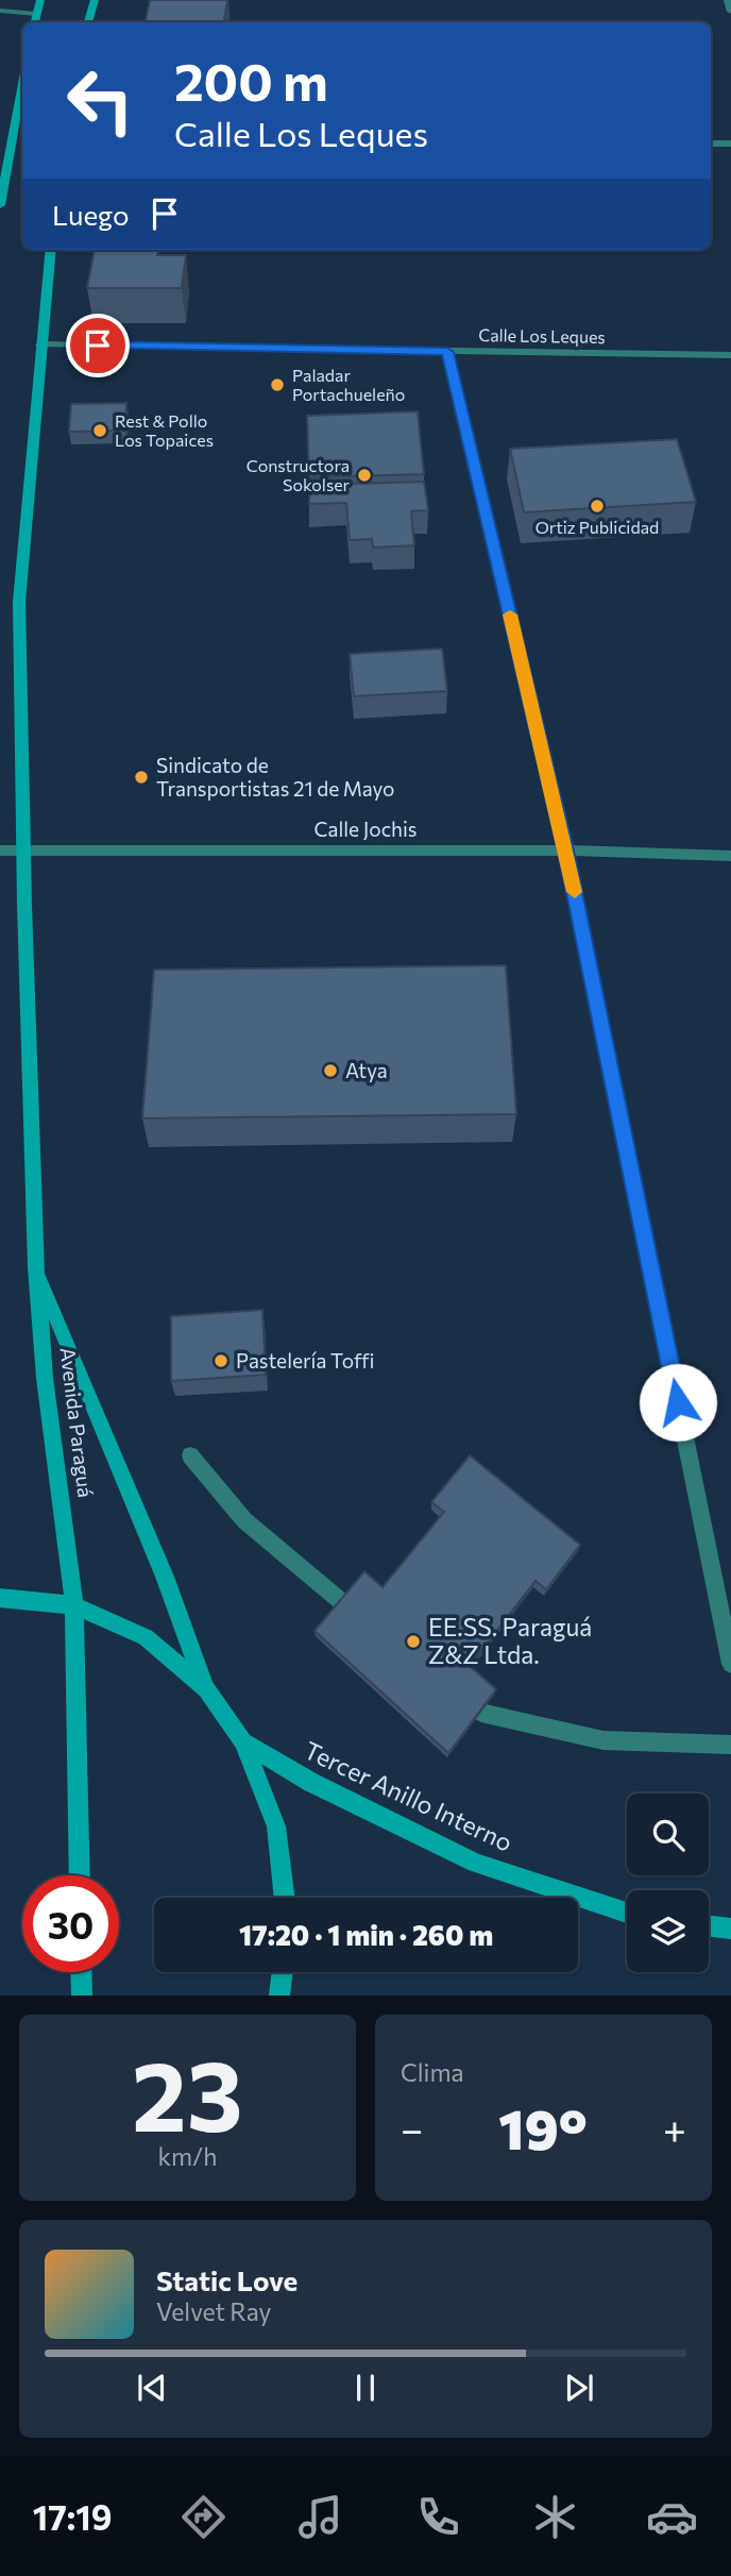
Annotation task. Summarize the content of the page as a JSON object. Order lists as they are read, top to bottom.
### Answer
{
  "streets": {
    "main road": ["Avenida Paraguá", "Tercer Anillo Interno"],
    "street": ["Calle Los Leques", "Calle Jochis"]
  },
  "crossings": [
    ["Calle Los Leques", "Avenida Paraguá"],
    ["Calle Jochis", "Avenida Paraguá"],
    ["Avenida Paraguá", "Tercer Anillo Interno"]
  ],
  "places": [
    "Paladar Portachueleño",
    "Rest & Pollo Los Topaices",
    "Constructora Sokolser",
    "Ortiz Publicidad",
    "Sindicato de Transportistas 21 de Mayo",
    "Atya",
    "Pastelería Toffi",
    "EE.SS. Paraguá Z&Z Ltda."
  ],
  "page": {
    "turn": ["200 m", "Calle Los Leques"],
    "then": "Luego",
    "limit": "30",
    "trip": "17:20 · 1 min · 260 m",
    "tile": [
      ["23", "km/h"],
      "Clima"
    ],
    "heat": ["−", "19°", "+"],
    "song": ["Static Love", "Velvet Ray"],
    "tabs": "17:19"
  }
}
